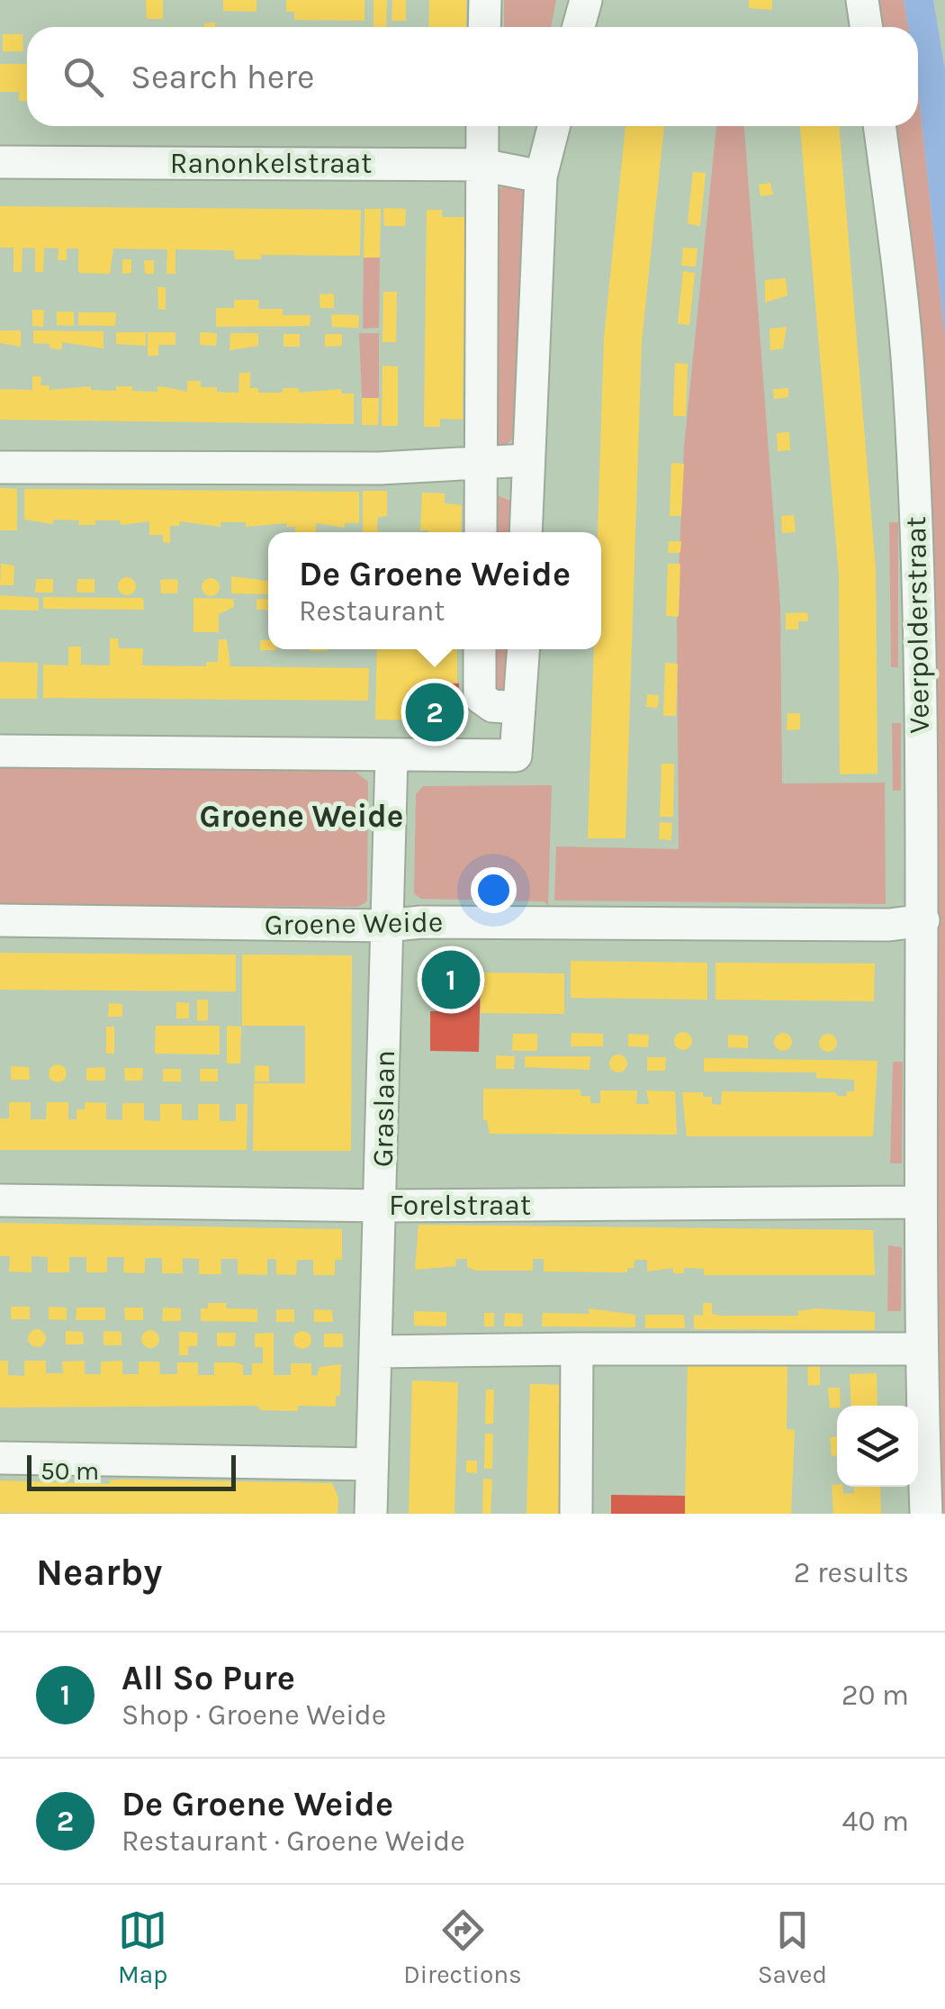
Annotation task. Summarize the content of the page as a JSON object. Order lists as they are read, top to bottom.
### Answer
{
  "streets": {
    "street": [
      "Ranonkelstraat",
      "Veerpolderstraat",
      "Groene Weide",
      "Graslaan",
      "Forelstraat"
    ]
  },
  "crossings": [
    ["Veerpolderstraat", "Groene Weide"],
    ["Veerpolderstraat", "Forelstraat"],
    ["Groene Weide", "Graslaan"],
    ["Graslaan", "Forelstraat"]
  ],
  "districts": ["Groene Weide"],
  "scale_bar": "50 m",
  "page": {
    "search": "Search here",
    "popup": ["De Groene Weide", "Restaurant"],
    "pins": ["2", "1"],
    "scale": "50 m",
    "heading": ["Nearby", "2 results"],
    "list": [
      {
        "mark": "1",
        "name": "All So Pure",
        "note": "Shop · Groene Weide",
        "value": "20 m"
      },
      {
        "mark": "2",
        "name": "De Groene Weide",
        "note": "Restaurant · Groene Weide",
        "value": "40 m"
      }
    ],
    "nav": ["Map", "Directions", "Saved"]
  }
}
